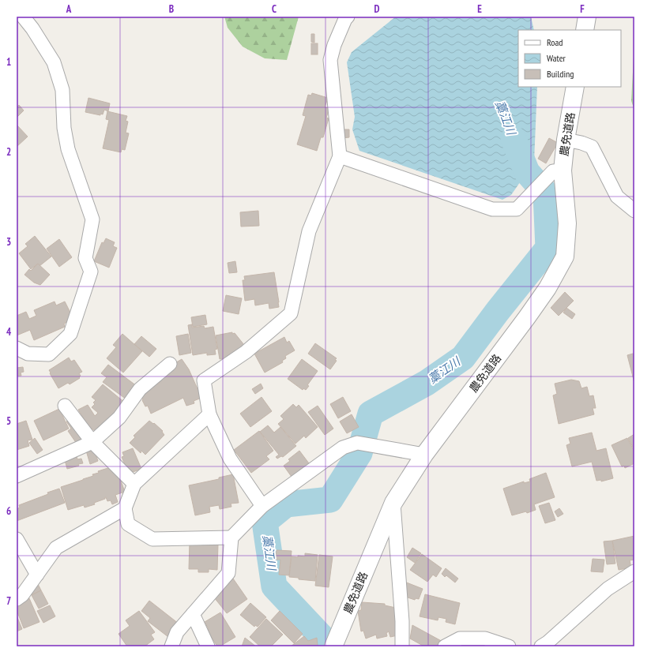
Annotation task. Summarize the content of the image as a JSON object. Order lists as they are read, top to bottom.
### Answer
{
  "streets": {
    "street": ["農免道路"]
  },
  "water": ["藁江川"],
  "legend": ["Road", "Water", "Building"],
  "grid": {
    "columns": [
      "A",
      "B",
      "C",
      "D",
      "E",
      "F"
    ],
    "rows": [
      "1",
      "2",
      "3",
      "4",
      "5",
      "6",
      "7"
    ]
  }
}
